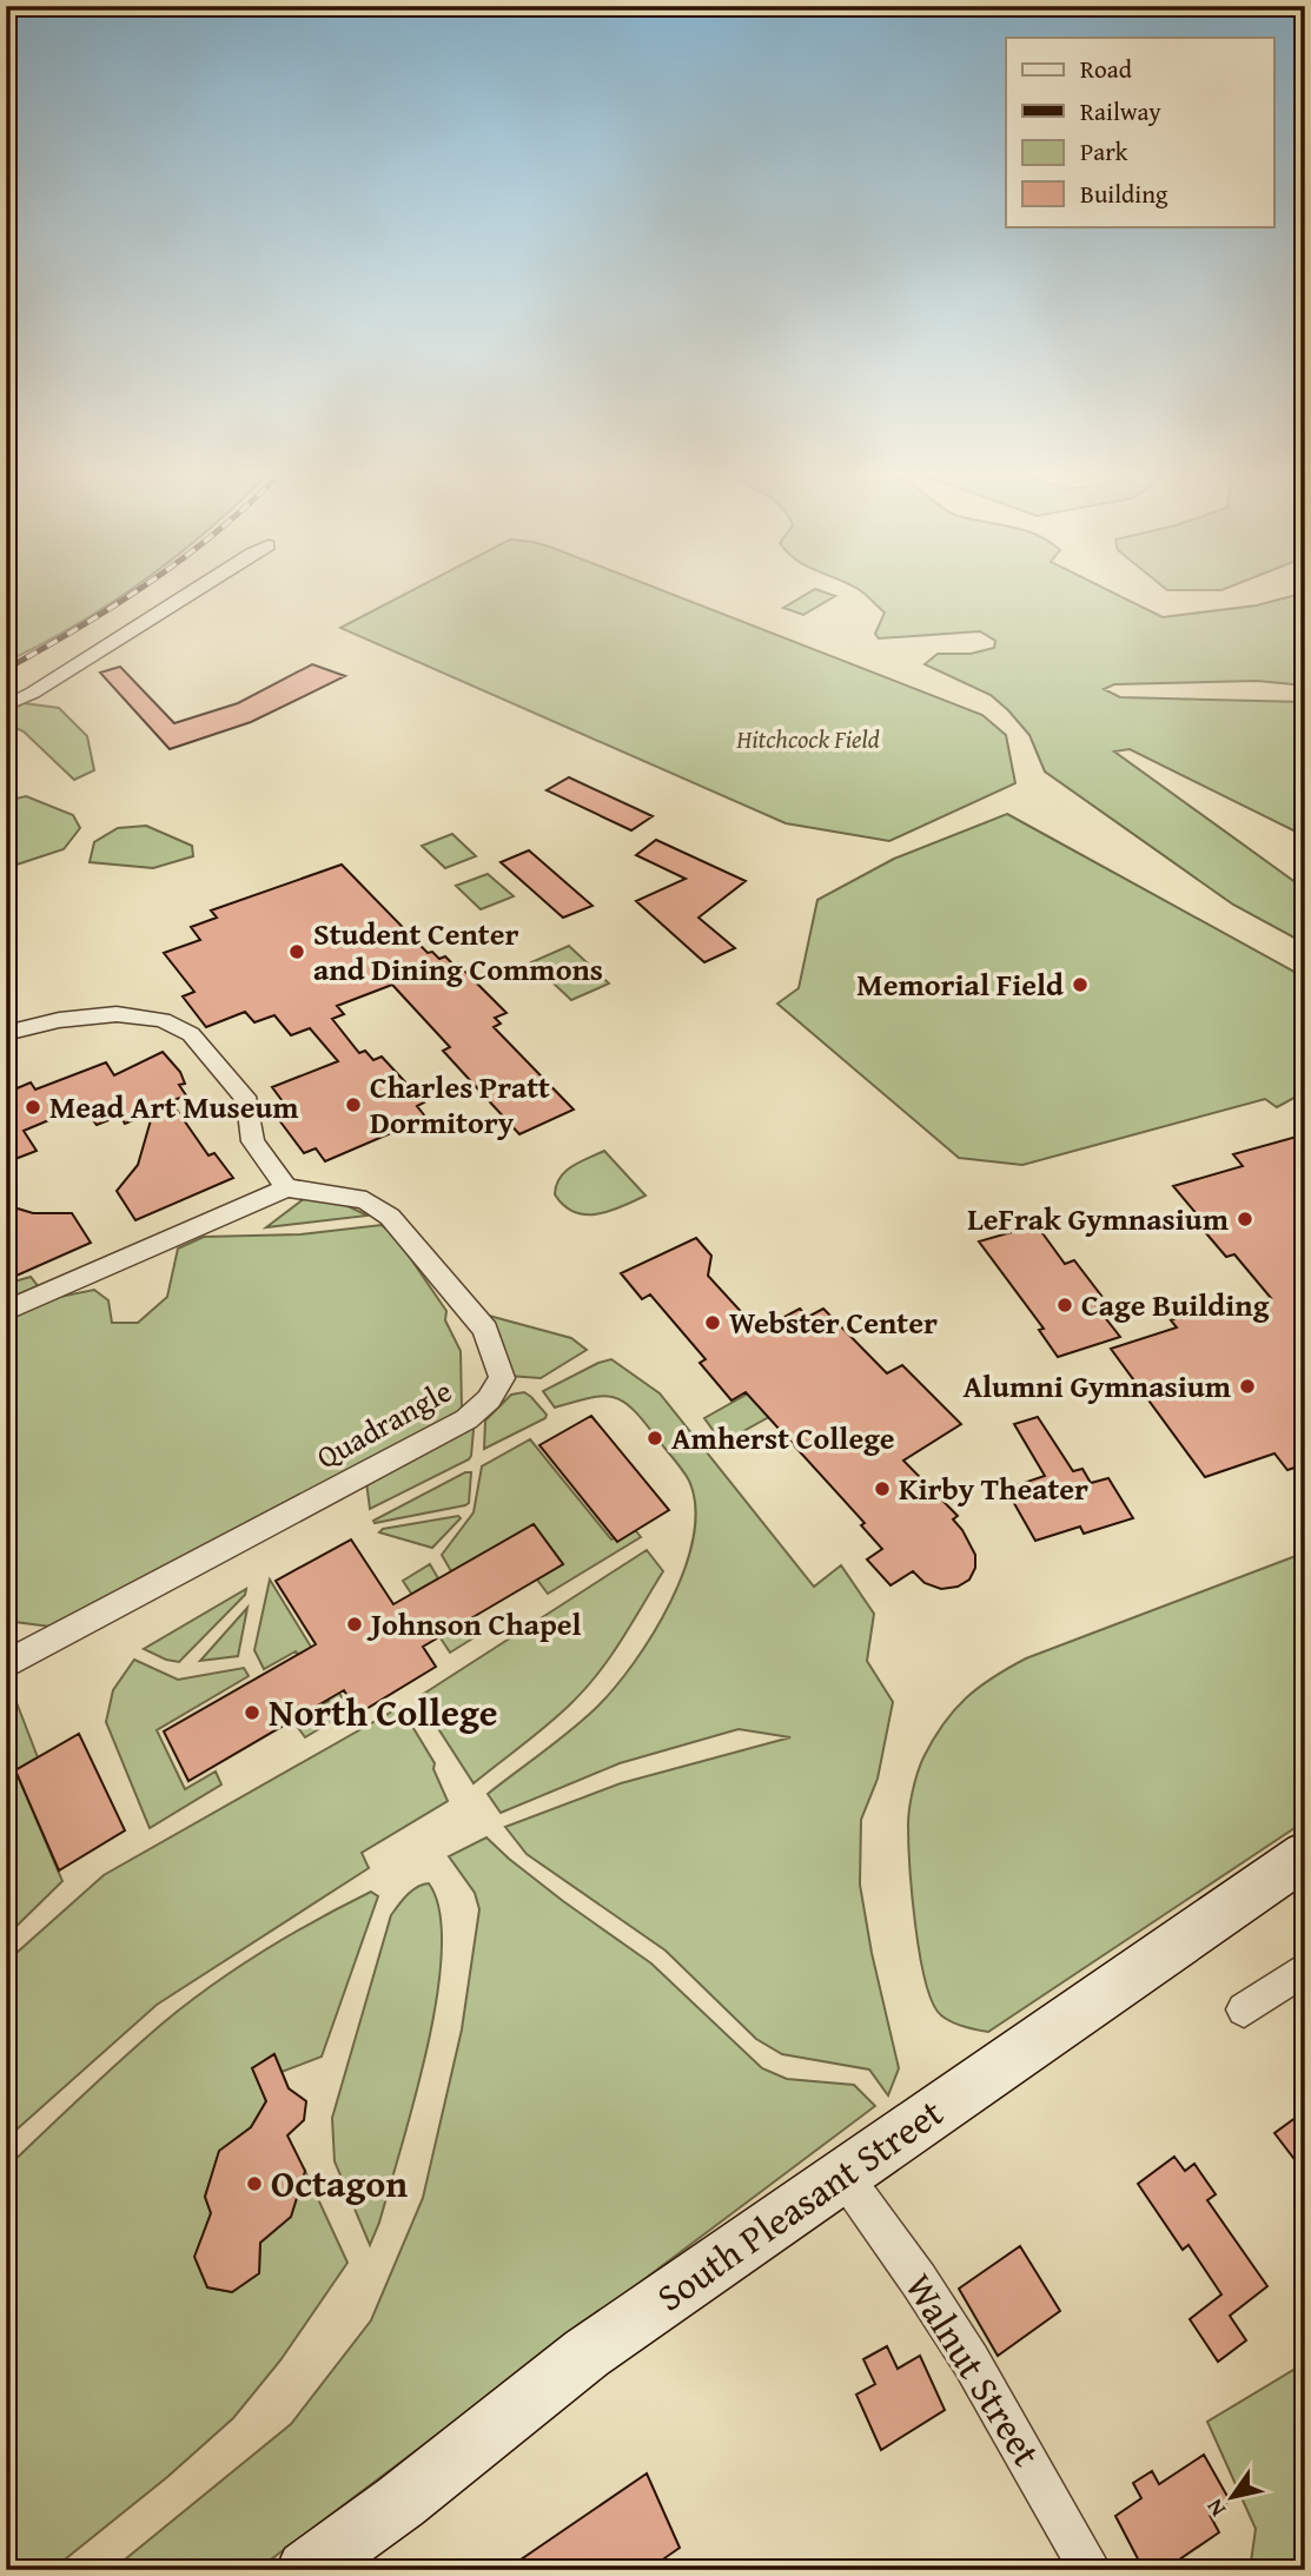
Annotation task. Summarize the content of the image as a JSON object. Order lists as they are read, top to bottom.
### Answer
{
  "streets": {
    "main road": ["South Pleasant Street"],
    "street": ["Quadrangle", "Walnut Street"]
  },
  "crossings": [
    ["South Pleasant Street", "Walnut Street"]
  ],
  "parks": ["Hitchcock Field"],
  "places": [
    "Student Center and Dining Commons",
    "Memorial Field",
    "Charles Pratt Dormitory",
    "Mead Art Museum",
    "LeFrak Gymnasium",
    "Cage Building",
    "Webster Center",
    "Alumni Gymnasium",
    "Amherst College",
    "Kirby Theater",
    "Johnson Chapel",
    "North College",
    "Octagon"
  ],
  "legend": [
    "Road",
    "Railway",
    "Park",
    "Building"
  ],
  "north": "bottom left"
}
